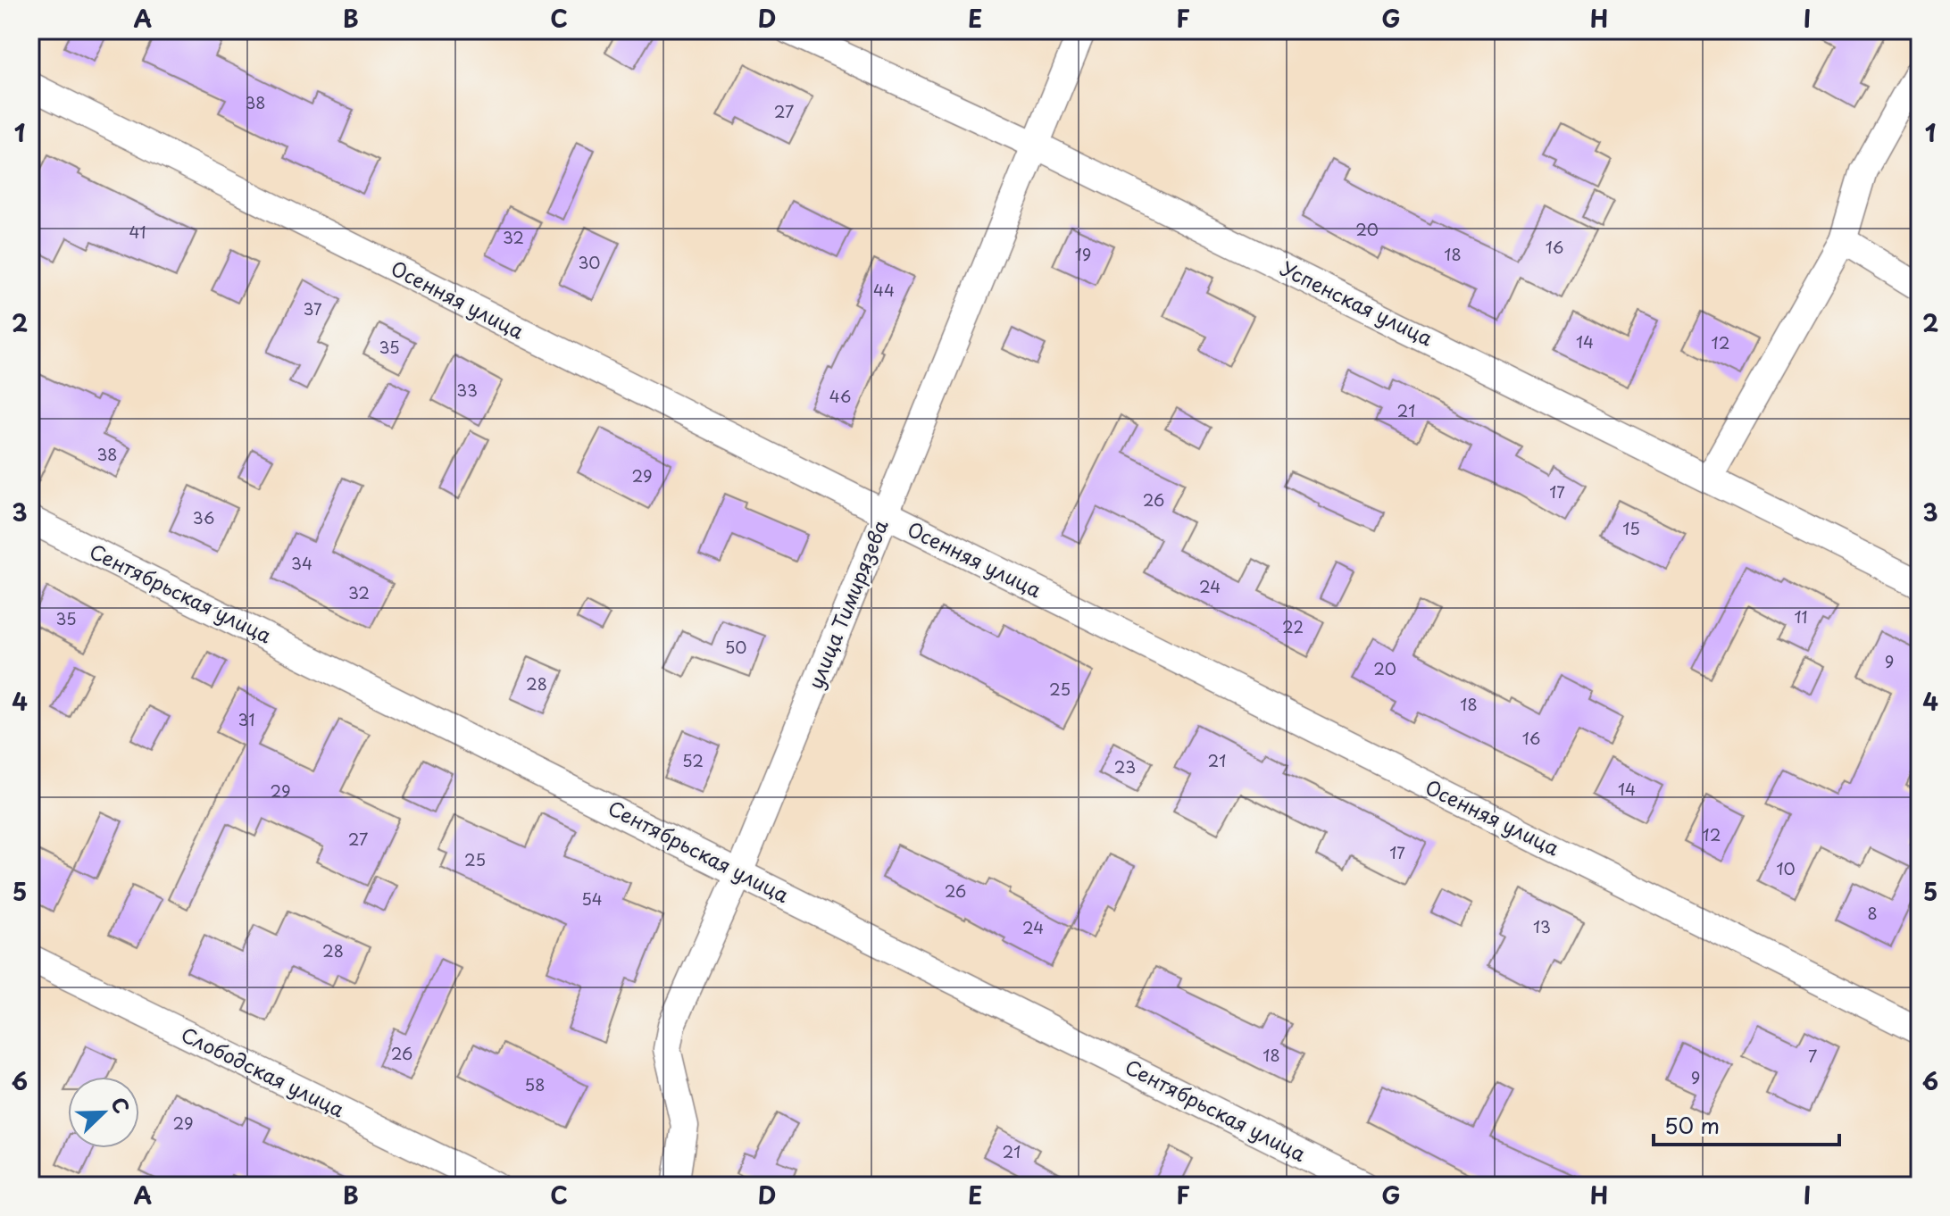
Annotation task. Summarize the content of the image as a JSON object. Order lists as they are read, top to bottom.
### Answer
{
  "streets": {
    "street": [
      "Осенняя улица",
      "Успенская улица",
      "Сентябрьская улица",
      "улица Тимирязева",
      "Слободская улица"
    ]
  },
  "crossings": [
    ["Осенняя улица", "улица Тимирязева"],
    ["Успенская улица", "улица Тимирязева"],
    ["Сентябрьская улица", "улица Тимирязева"]
  ],
  "house_numbers": [
    "38",
    "27",
    "20",
    "41",
    "32",
    "16",
    "19",
    "18",
    "30",
    "44",
    "37",
    "14",
    "12",
    "35",
    "33",
    "46",
    "21",
    "38",
    "29",
    "17",
    "26",
    "36",
    "15",
    "34",
    "24",
    "32",
    "11",
    "35",
    "22",
    "50",
    "9",
    "20",
    "28",
    "25",
    "18",
    "31",
    "16",
    "52",
    "21",
    "23",
    "14",
    "29",
    "12",
    "27",
    "17",
    "25",
    "10",
    "26",
    "54",
    "8",
    "13",
    "24",
    "28",
    "26",
    "18",
    "7",
    "9",
    "58",
    "29",
    "21"
  ],
  "scale_bar": "50 m",
  "north": "top right",
  "grid": {
    "columns": [
      "A",
      "B",
      "C",
      "D",
      "E",
      "F",
      "G",
      "H",
      "I"
    ],
    "rows": [
      "1",
      "2",
      "3",
      "4",
      "5",
      "6"
    ]
  }
}
